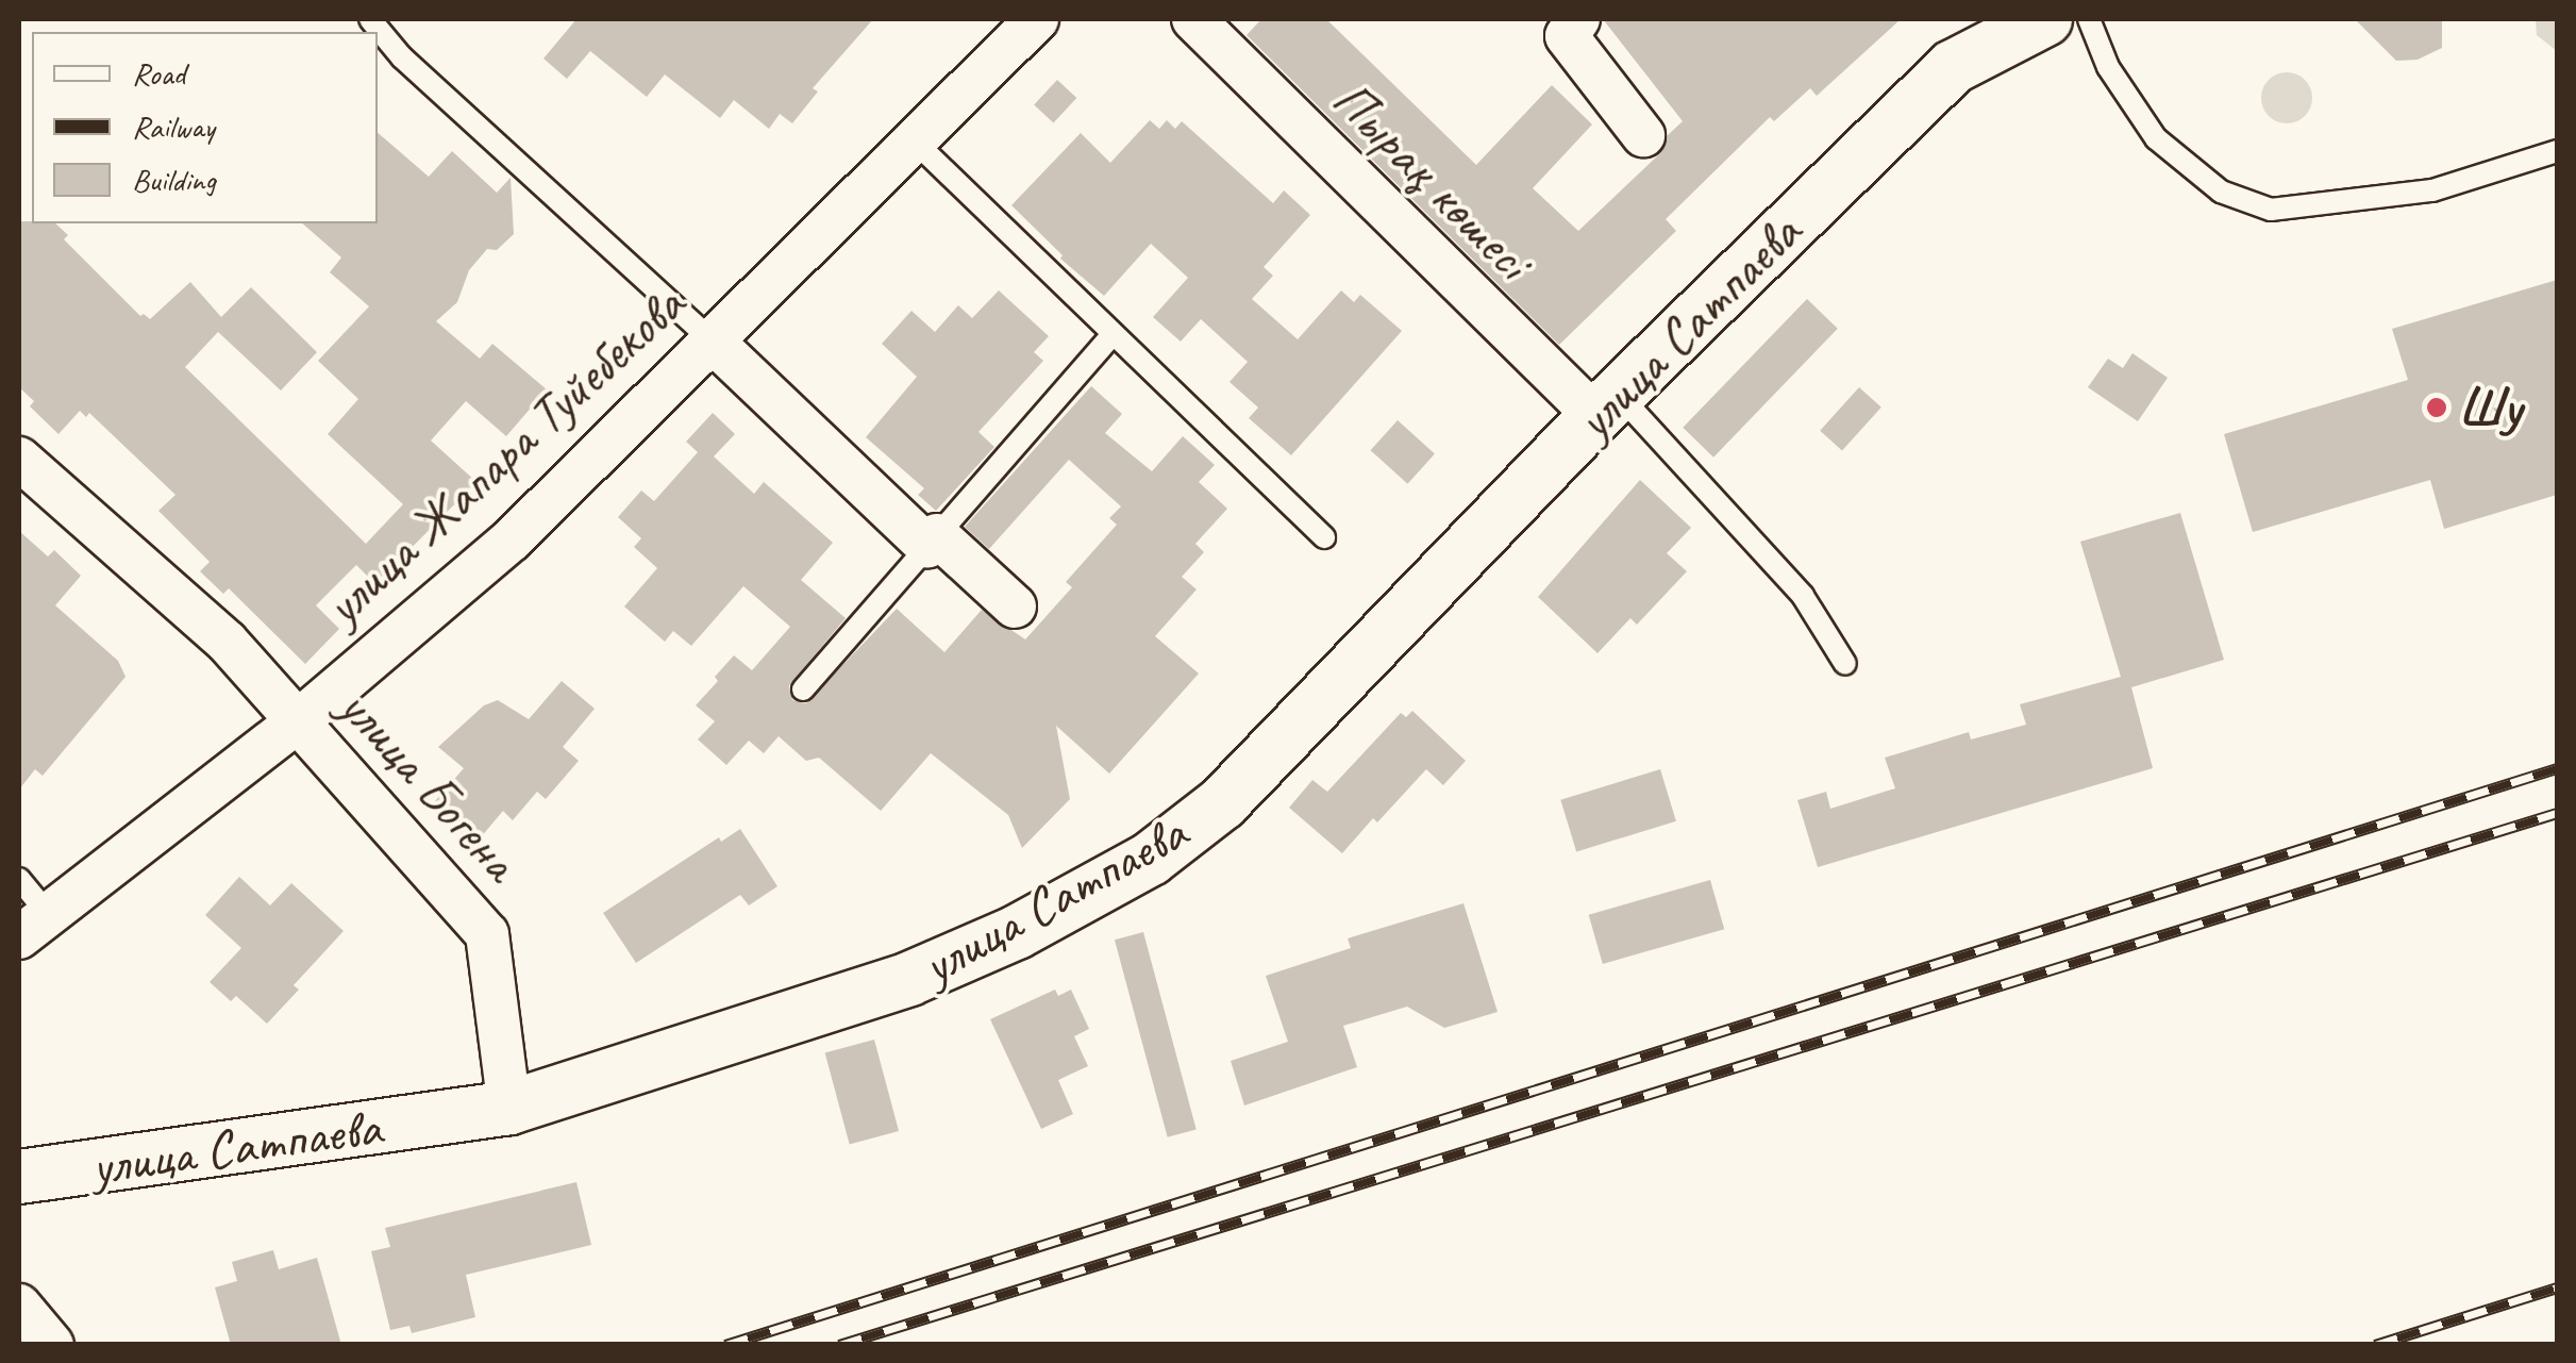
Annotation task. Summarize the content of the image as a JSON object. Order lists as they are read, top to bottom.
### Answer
{
  "streets": {
    "street": [
      "Пырақ көшесі",
      "улица Сатпаева",
      "улица Жапара Туйебекова",
      "улица Богена"
    ]
  },
  "crossings": [
    ["Пырақ көшесі", "улица Сатпаева"],
    ["улица Сатпаева", "улица Богена"],
    ["улица Жапара Туйебекова", "улица Богена"]
  ],
  "places": ["Шу"],
  "legend": ["Road", "Railway", "Building"]
}
